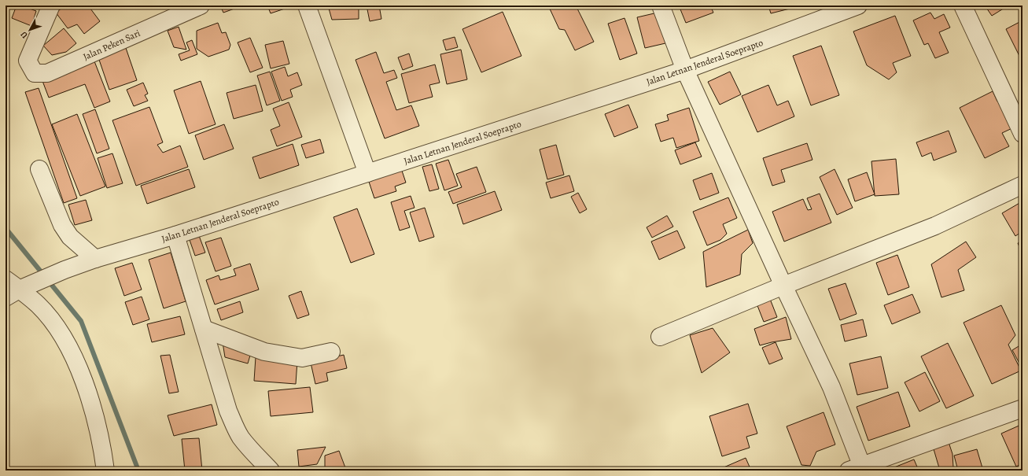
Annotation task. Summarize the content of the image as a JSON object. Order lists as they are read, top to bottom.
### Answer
{
  "streets": {
    "street": ["Jalan Peken Sari", "Jalan Letnan Jenderal Soeprapto"]
  },
  "north": "bottom left"
}
